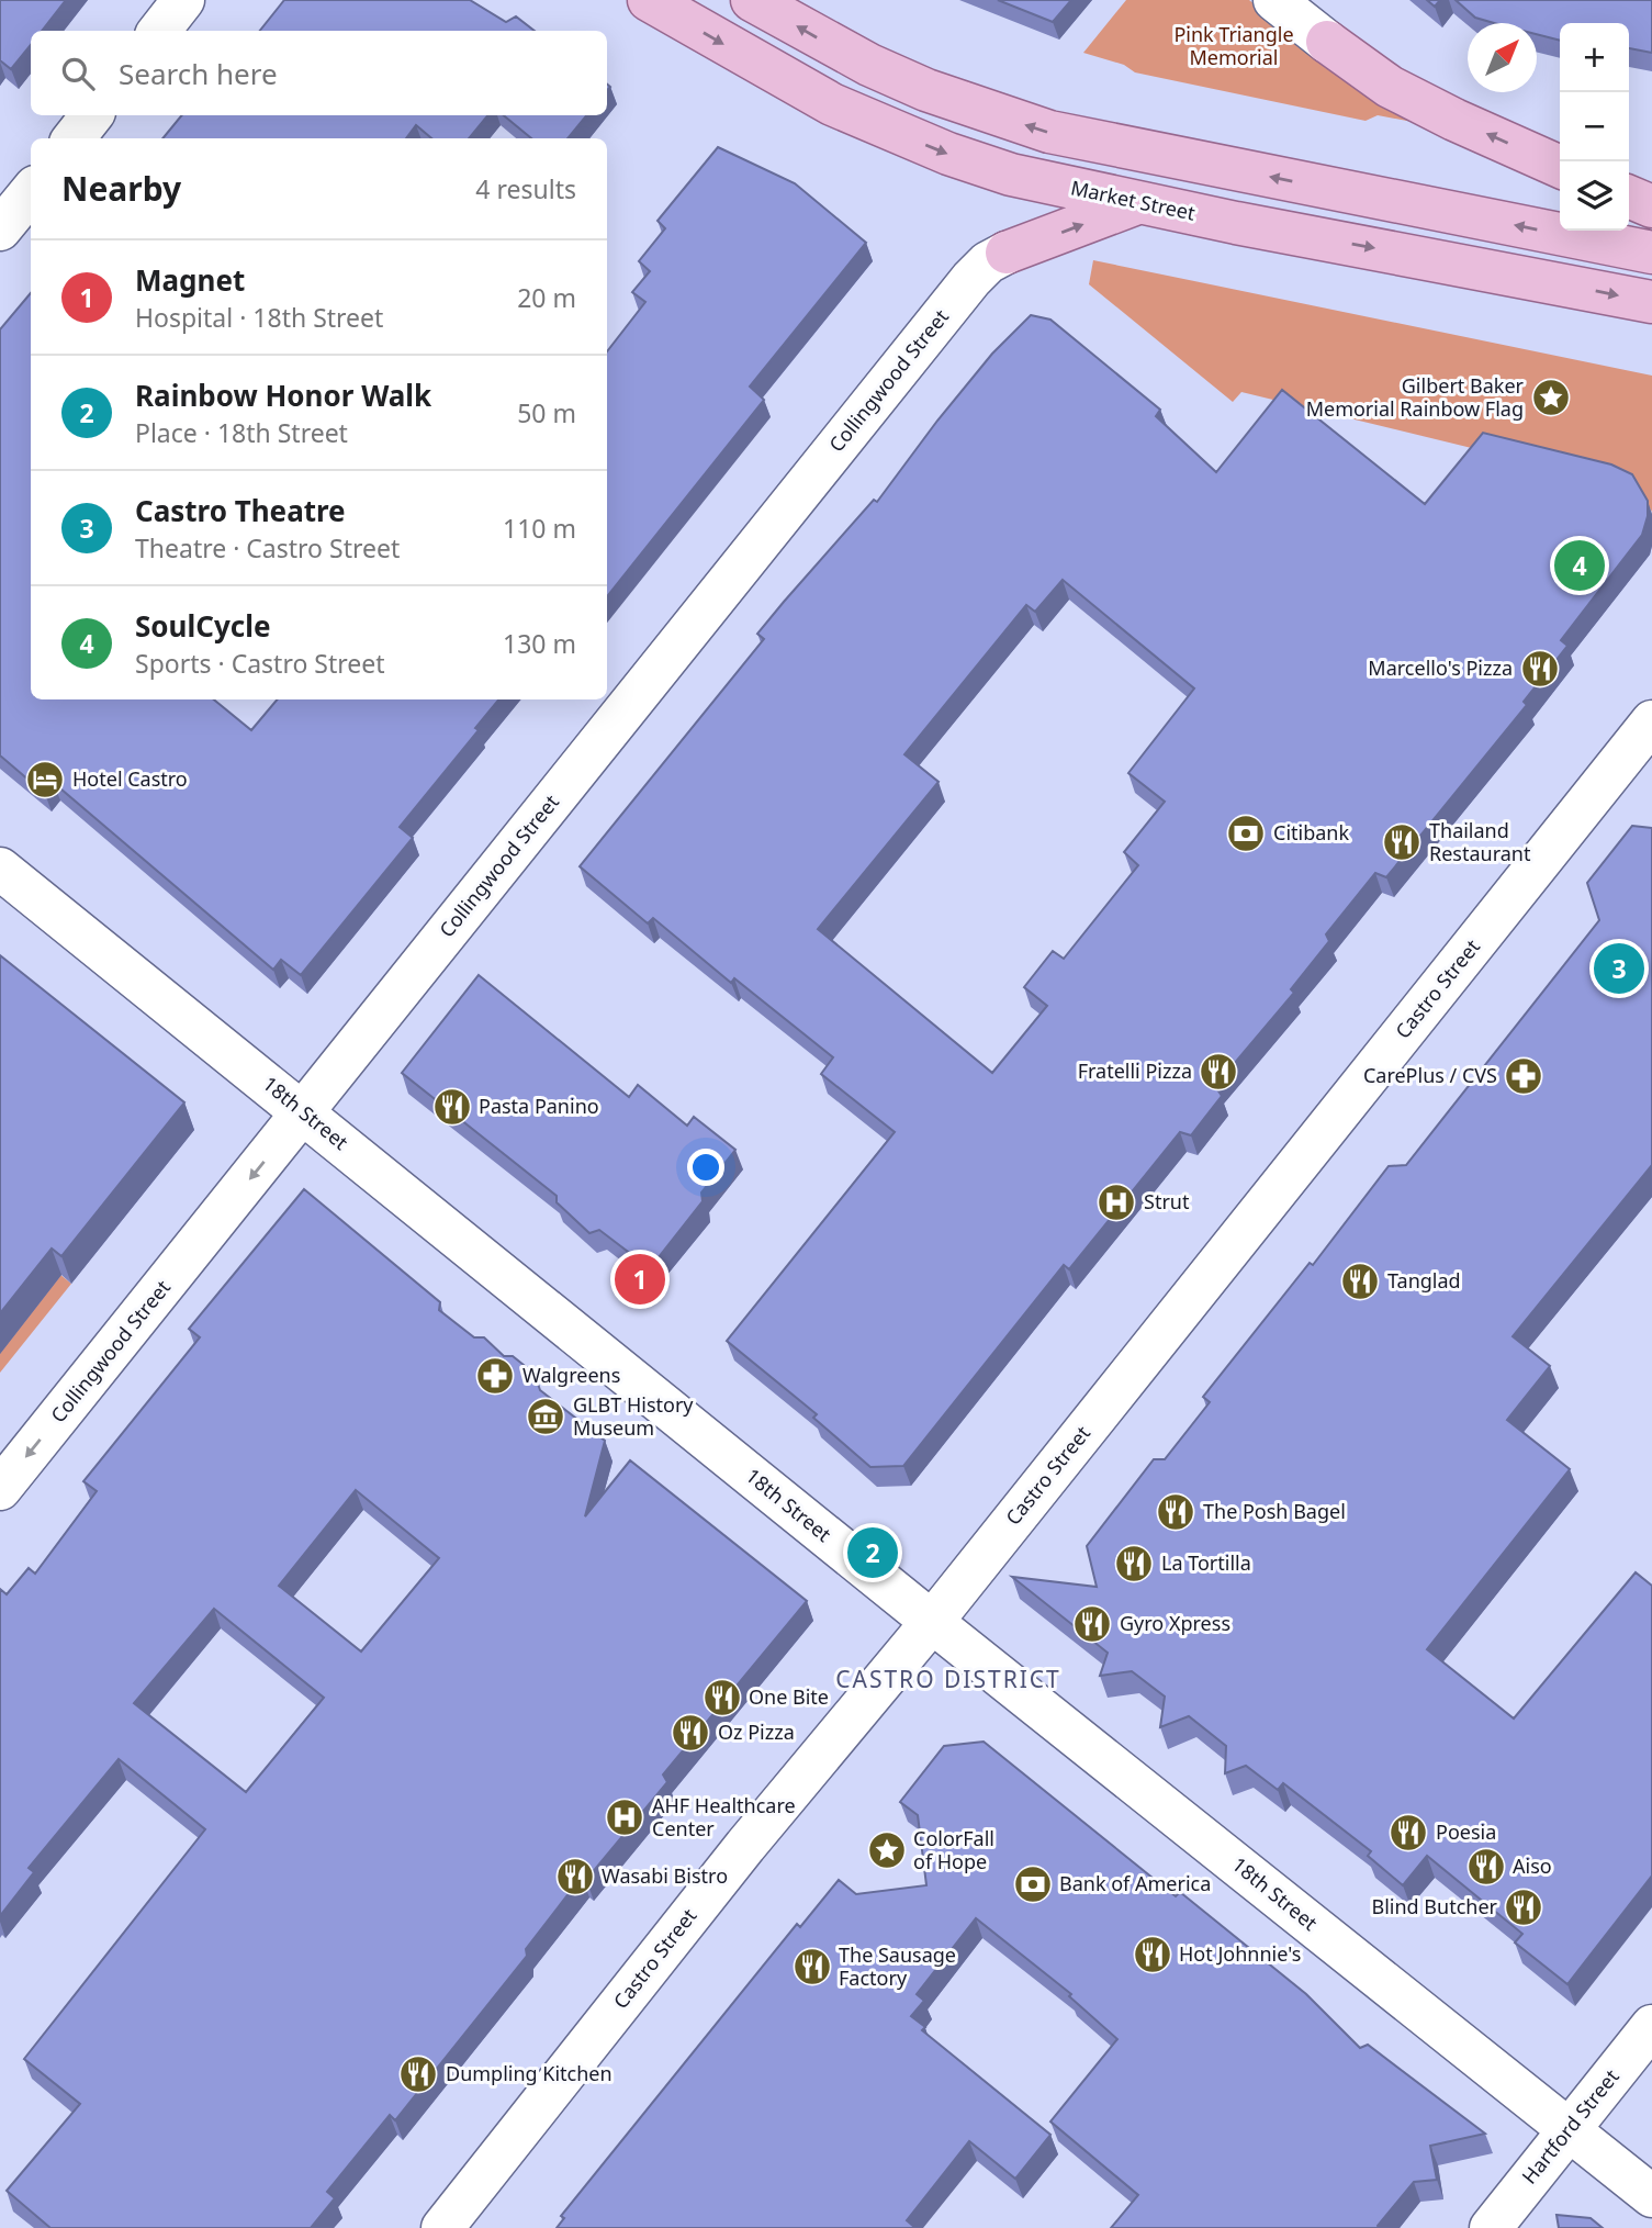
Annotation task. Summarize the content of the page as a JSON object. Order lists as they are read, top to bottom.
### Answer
{
  "streets": {
    "main road": ["Market Street"],
    "street": [
      "Collingwood Street",
      "Castro Street",
      "18th Street",
      "Hartford Street"
    ]
  },
  "crossings": [
    ["Collingwood Street", "18th Street"],
    ["Castro Street", "18th Street"],
    ["18th Street", "Hartford Street"]
  ],
  "districts": ["CASTRO DISTRICT"],
  "parks": ["Pink Triangle Memorial"],
  "places": {
    "place": ["Gilbert Baker Memorial Rainbow Flag", "ColorFall of Hope"],
    "restaurant": [
      "Marcello's Pizza",
      "Thailand Restaurant",
      "Fratelli Pizza",
      "Pasta Panino",
      "Tanglad",
      "The Posh Bagel",
      "La Tortilla",
      "Gyro Xpress",
      "One Bite",
      "Oz Pizza",
      "Poesia",
      "Aiso",
      "Wasabi Bistro",
      "Blind Butcher",
      "Hot Johnnie's",
      "The Sausage Factory",
      "Dumpling Kitchen"
    ],
    "hotel": ["Hotel Castro"],
    "bank": ["Citibank", "Bank of America"],
    "pharmacy": ["CarePlus / CVS", "Walgreens"],
    "hospital": ["Strut", "AHF Healthcare Center"],
    "museum": ["GLBT History Museum"]
  },
  "north": "top right",
  "page": {
    "map_buttons": ["+", "−"],
    "search": "Search here",
    "heading": ["Nearby", "4 results"],
    "list": [
      {
        "mark": "1",
        "name": "Magnet",
        "note": "Hospital · 18th Street",
        "value": "20 m"
      },
      {
        "mark": "2",
        "name": "Rainbow Honor Walk",
        "note": "Place · 18th Street",
        "value": "50 m"
      },
      {
        "mark": "3",
        "name": "Castro Theatre",
        "note": "Theatre · Castro Street",
        "value": "110 m"
      },
      {
        "mark": "4",
        "name": "SoulCycle",
        "note": "Sports · Castro Street",
        "value": "130 m"
      }
    ],
    "pins": [
      "4",
      "3",
      "1",
      "2"
    ]
  }
}
